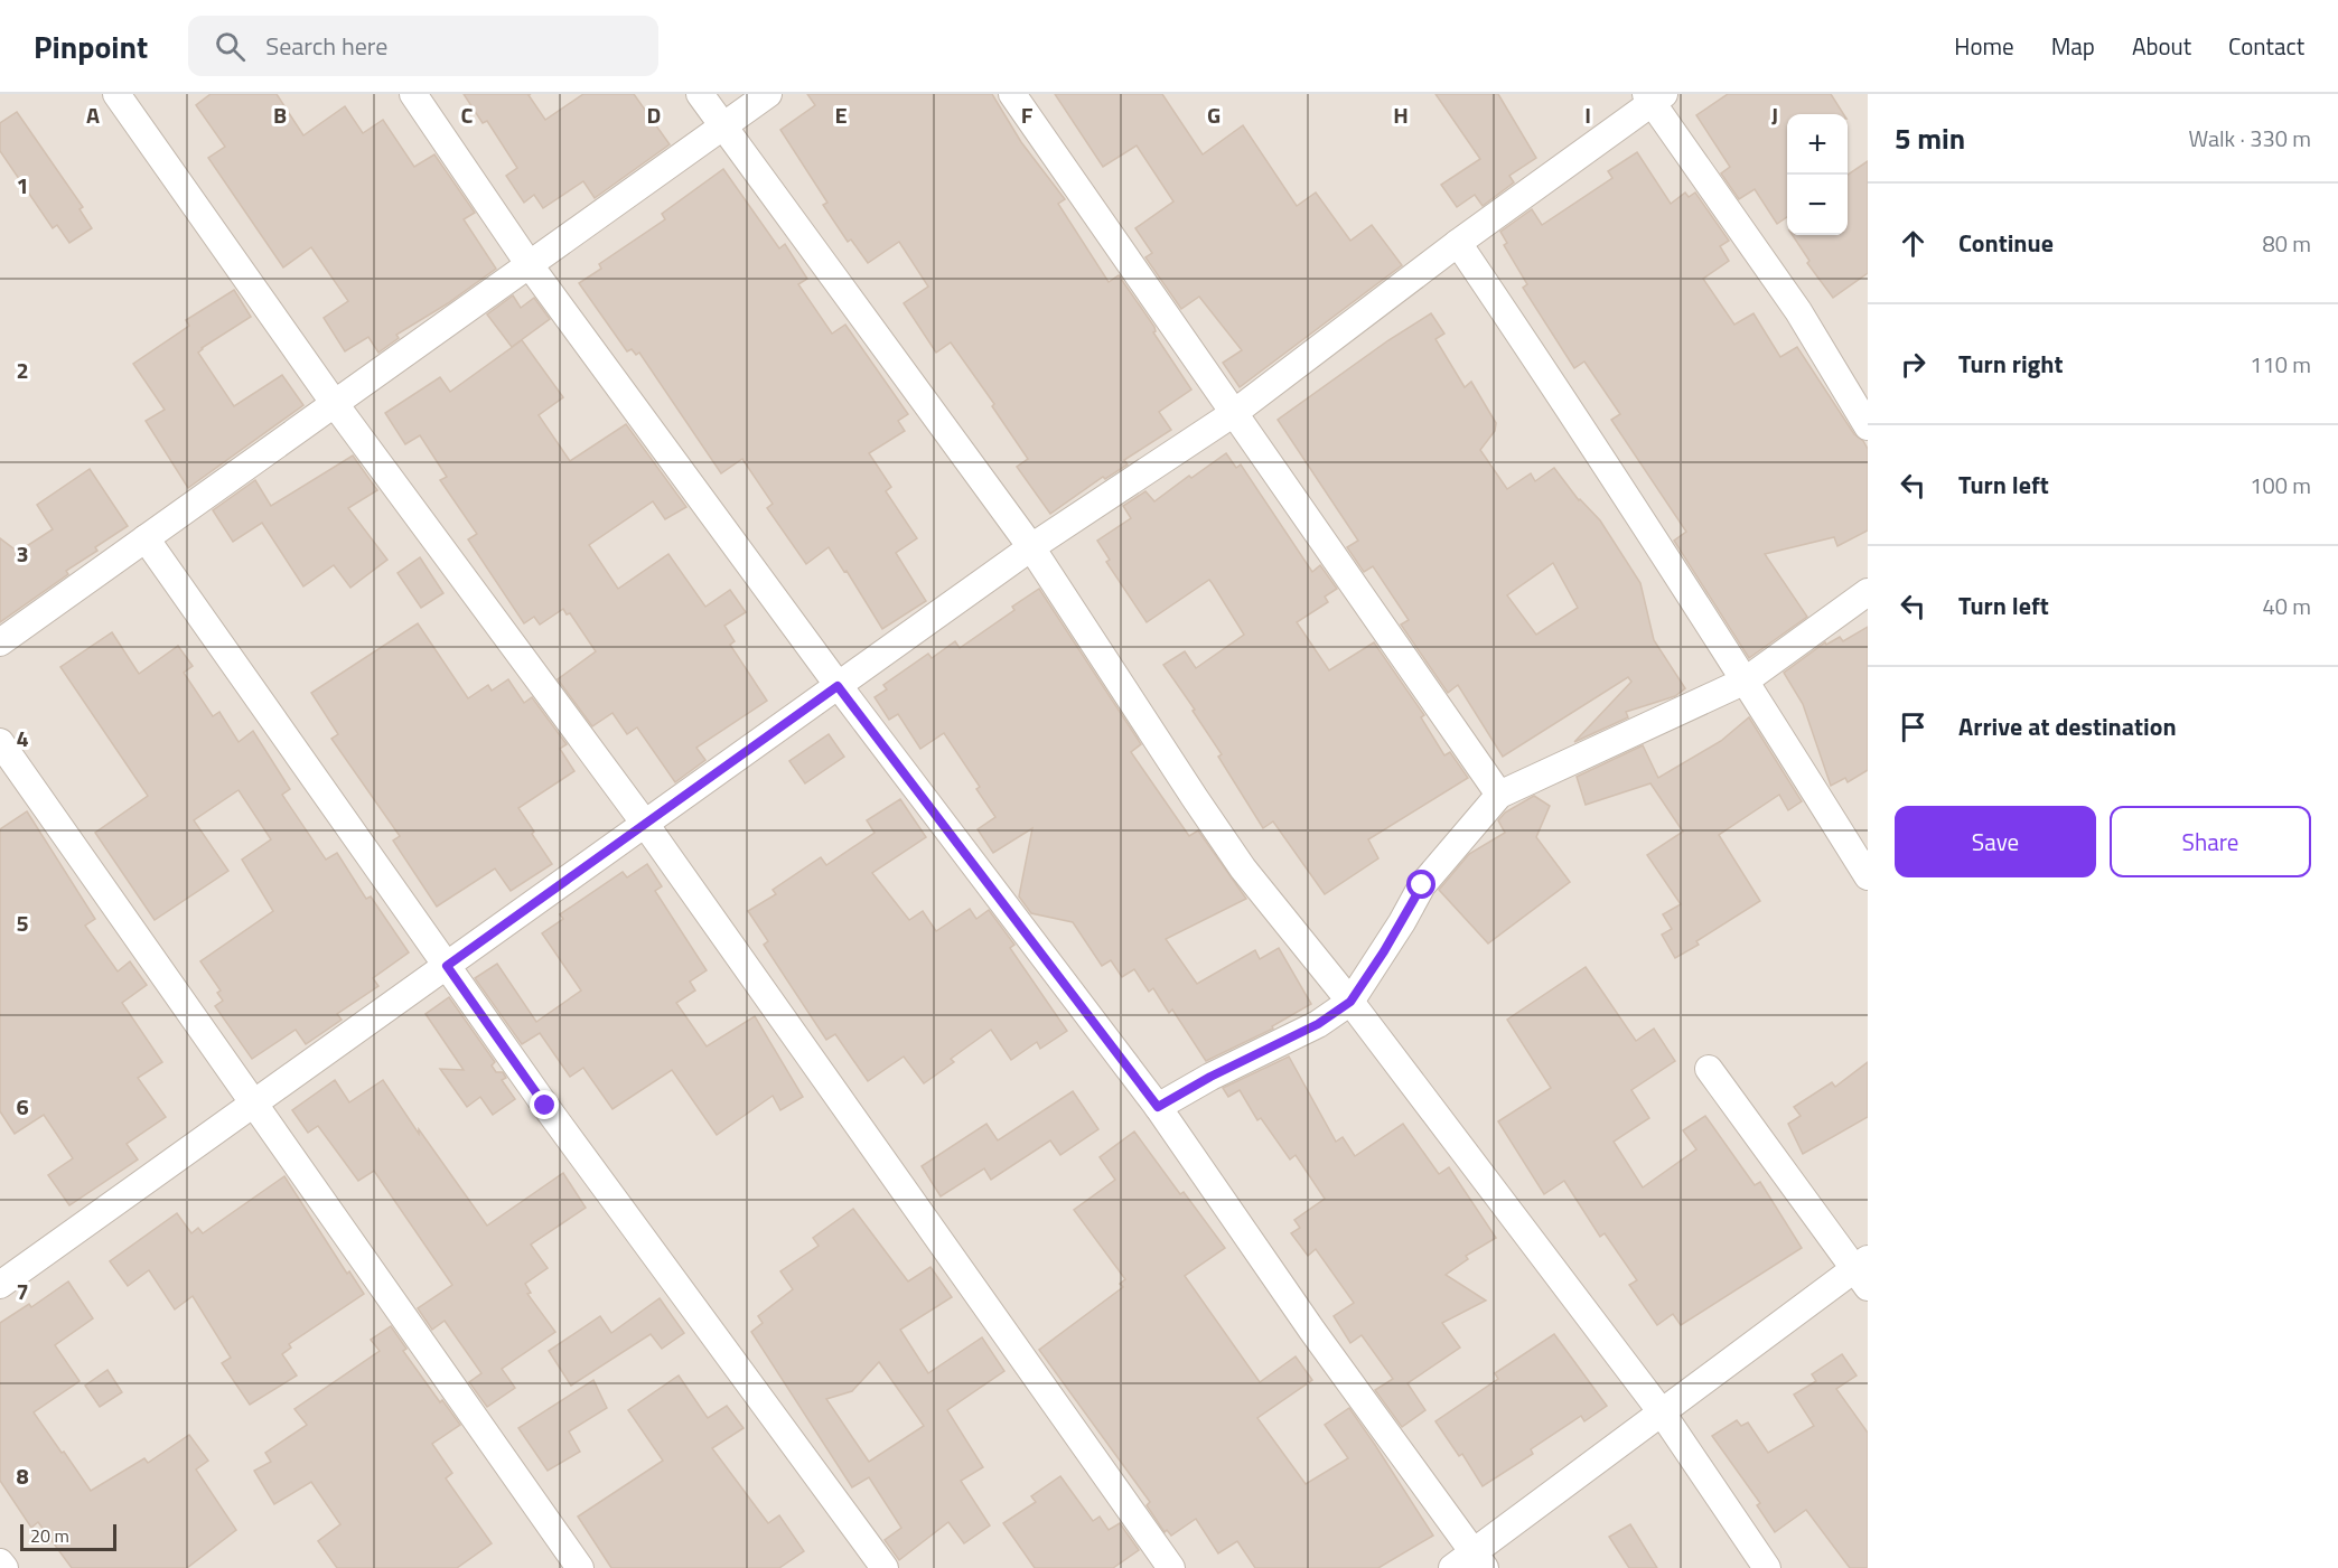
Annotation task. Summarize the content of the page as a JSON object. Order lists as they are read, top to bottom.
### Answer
{
  "scale_bar": "20 m",
  "page": {
    "header": "Pinpoint",
    "search": "Search here",
    "nav": [
      "Home",
      "Map",
      "About",
      "Contact"
    ],
    "heading": ["5 min", "Walk · 330 m"],
    "map_buttons": ["+", "−"],
    "list": [
      ["Continue", "80 m"],
      ["Turn right", "110 m"],
      ["Turn left", "100 m"],
      ["Turn left", "40 m"],
      "Arrive at destination"
    ],
    "buttons": ["Save", "Share"],
    "scale": "20 m"
  },
  "grid": {
    "columns": [
      "A",
      "B",
      "C",
      "D",
      "E",
      "F",
      "G",
      "H",
      "I",
      "J"
    ],
    "rows": [
      "1",
      "2",
      "3",
      "4",
      "5",
      "6",
      "7",
      "8"
    ]
  }
}
